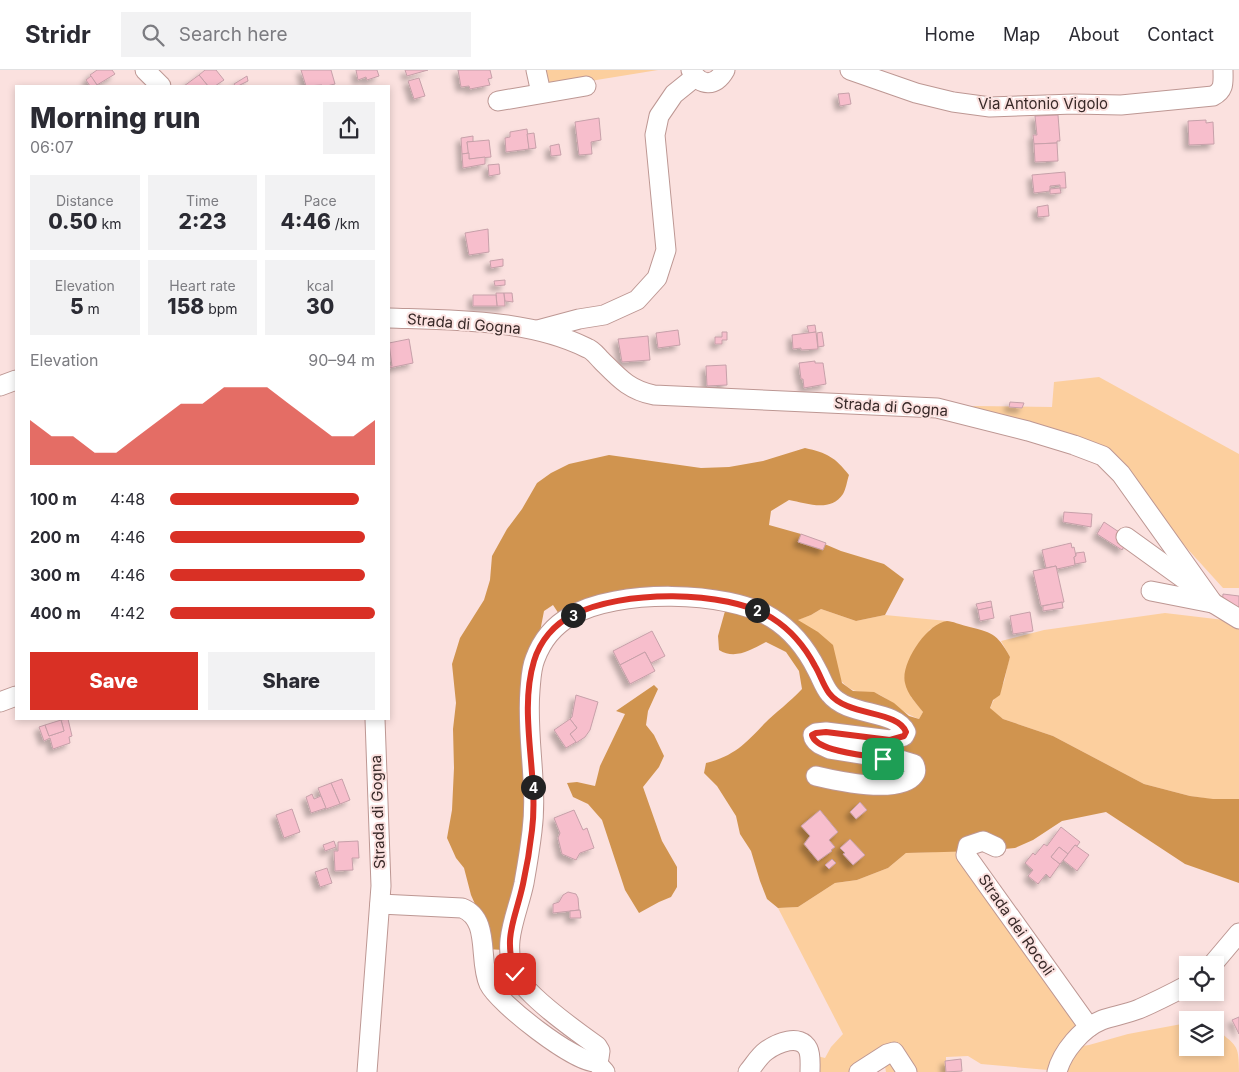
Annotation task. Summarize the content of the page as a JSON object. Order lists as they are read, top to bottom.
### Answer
{
  "streets": {
    "street": ["Via Antonio Vigolo", "Strada di Gogna", "Strada dei Rocoli"]
  },
  "page": {
    "header": "Stridr",
    "search": "Search here",
    "nav": [
      "Home",
      "Map",
      "About",
      "Contact"
    ],
    "heading": ["Morning run", "06:07"],
    "stats": [
      ["Distance", "0.50 km"],
      ["Time", "2:23"],
      ["Pace", "4:46 /km"],
      ["Elevation", "5 m"],
      ["Heart rate", "158 bpm"],
      ["kcal", "30"]
    ],
    "chart": ["Elevation", "90–94 m"],
    "list": [
      {
        "name": "100 m",
        "note": "4:48"
      },
      {
        "name": "200 m",
        "note": "4:46"
      },
      {
        "name": "300 m",
        "note": "4:46"
      },
      {
        "name": "400 m",
        "note": "4:42"
      }
    ],
    "pins": ["2", "3", "4"],
    "buttons": ["Save", "Share"]
  }
}
